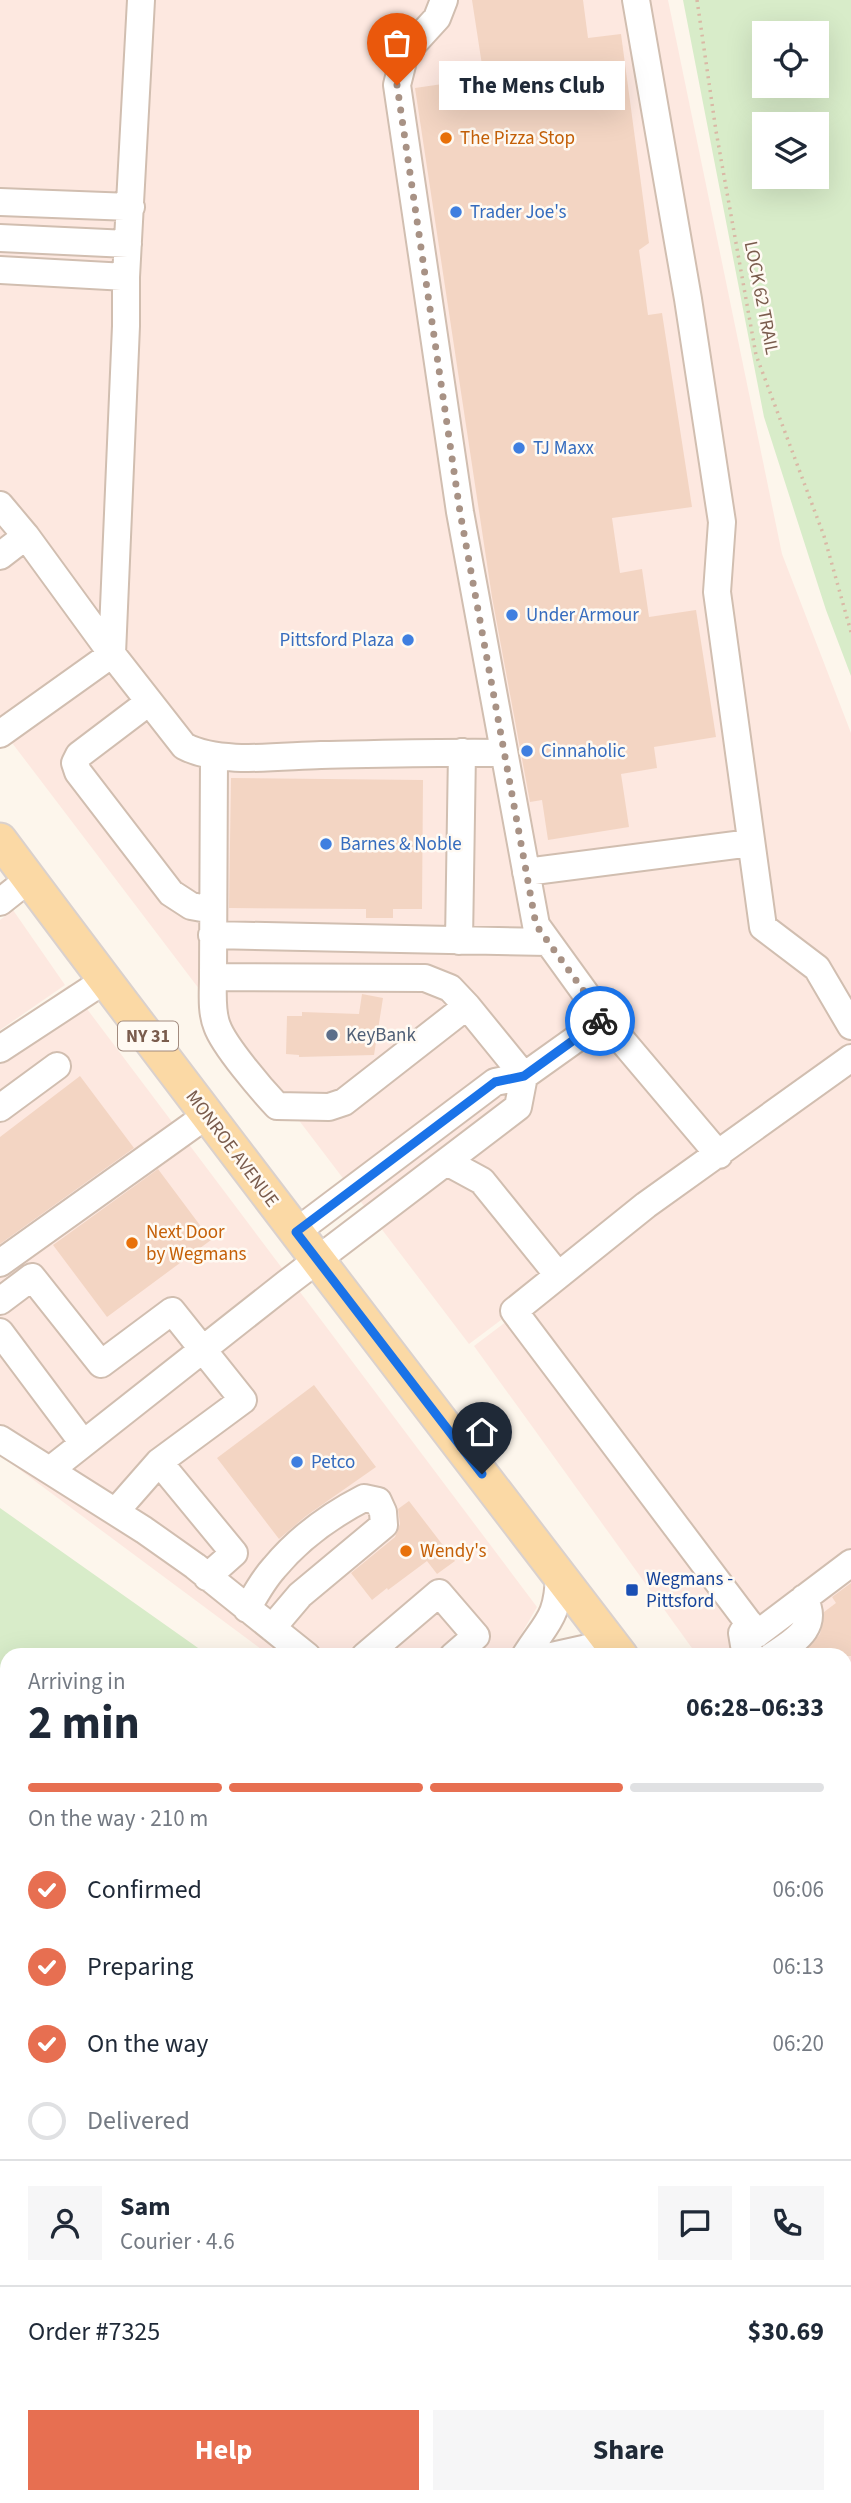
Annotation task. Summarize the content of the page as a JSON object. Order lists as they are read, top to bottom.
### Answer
{
  "streets": {
    "main road": ["NY 31", "MONROE AVENUE"],
    "path": ["LOCK 62 TRAIL"]
  },
  "places": {
    "other": [
      "The Mens Club",
      "The Pizza Stop",
      "Trader Joe's",
      "TJ Maxx",
      "Under Armour",
      "Pittsford Plaza",
      "Cinnaholic",
      "Barnes & Noble",
      "KeyBank",
      "Next Door by Wegmans",
      "Petco",
      "Wendy's"
    ],
    "transit": ["Wegmans - Pittsford"]
  },
  "page": {
    "bubble": "The Mens Club",
    "heading": ["2 min", "Arriving in", "06:28–06:33"],
    "panel": [
      "Sam",
      "Courier · 4.6",
      "Order #7325",
      "$30.69"
    ],
    "bar": "On the way · 210 m",
    "list": [
      ["Confirmed", "06:06"],
      ["Preparing", "06:13"],
      ["On the way", "06:20"],
      "Delivered"
    ],
    "buttons": ["Help", "Share"]
  }
}
